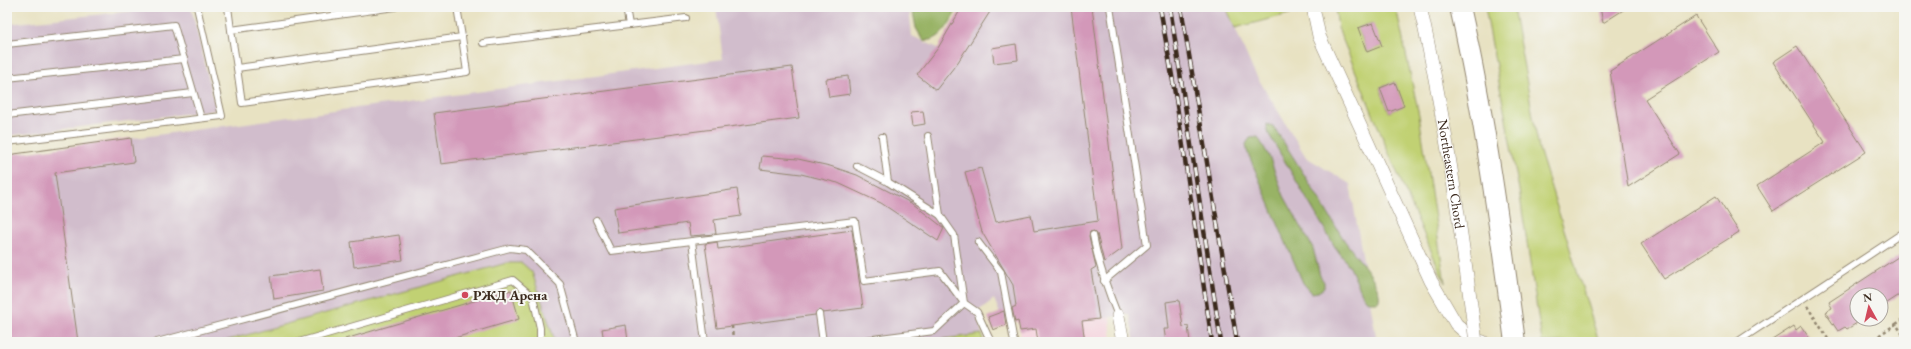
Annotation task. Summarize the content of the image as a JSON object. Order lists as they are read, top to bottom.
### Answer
{
  "streets": {
    "street": ["Northeastern Chord"]
  },
  "places": ["РЖД Арена"],
  "north": "top"
}
